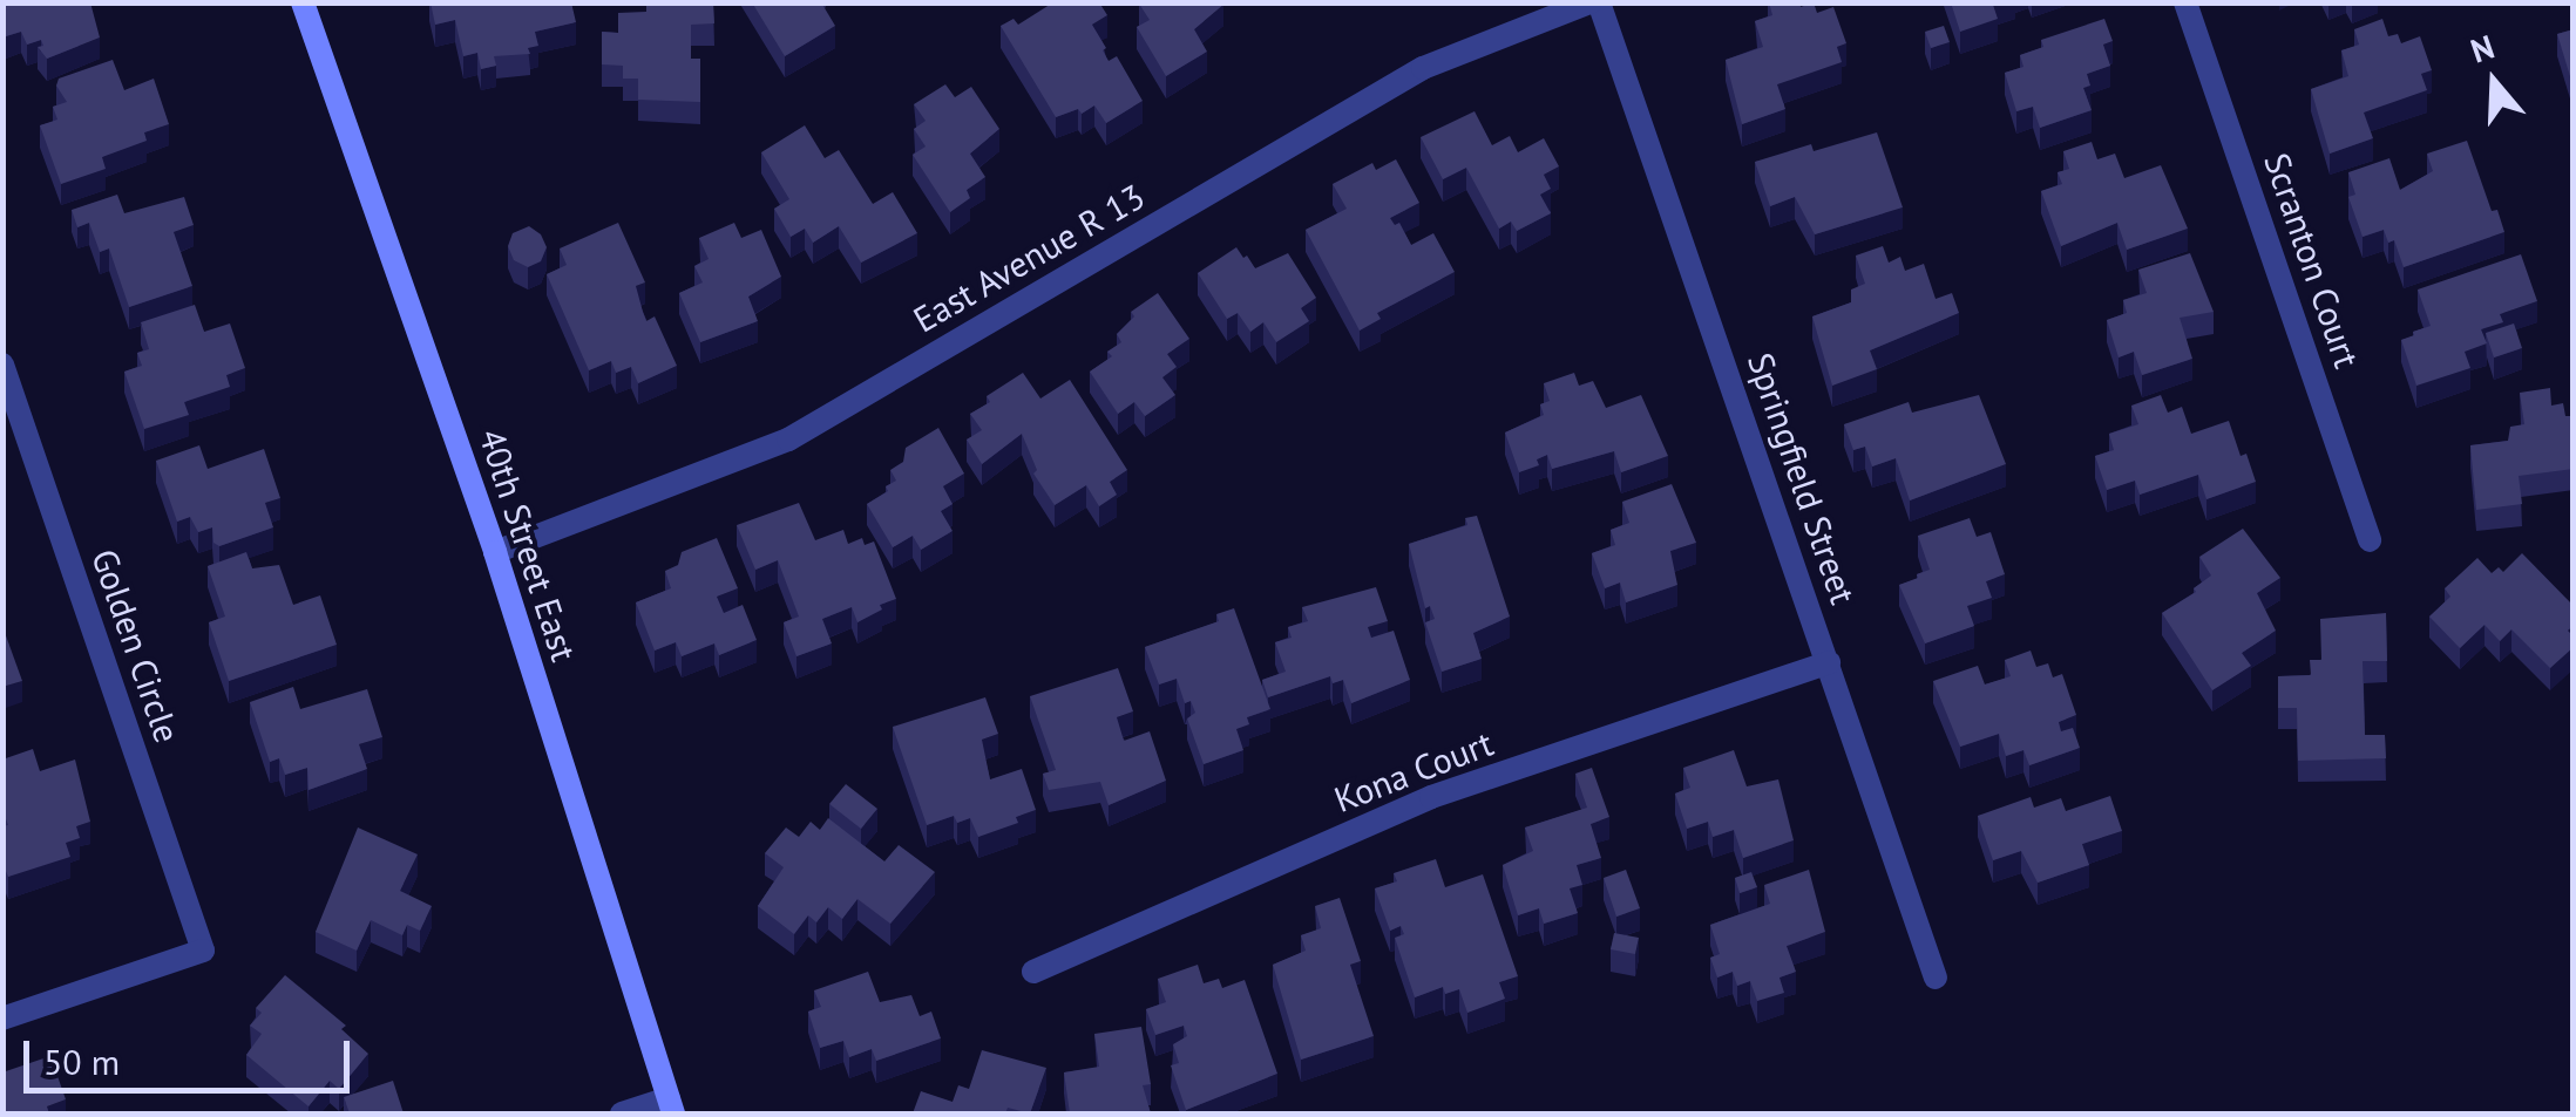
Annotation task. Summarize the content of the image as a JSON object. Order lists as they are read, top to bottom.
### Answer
{
  "streets": {
    "main road": ["40th Street East"],
    "street": [
      "East Avenue R 13",
      "Scranton Court",
      "Springfield Street",
      "Golden Circle",
      "Kona Court"
    ]
  },
  "crossings": [
    ["East Avenue R 13", "40th Street East"],
    ["Springfield Street", "Kona Court"]
  ],
  "scale_bar": "50 m",
  "north": "top"
}
